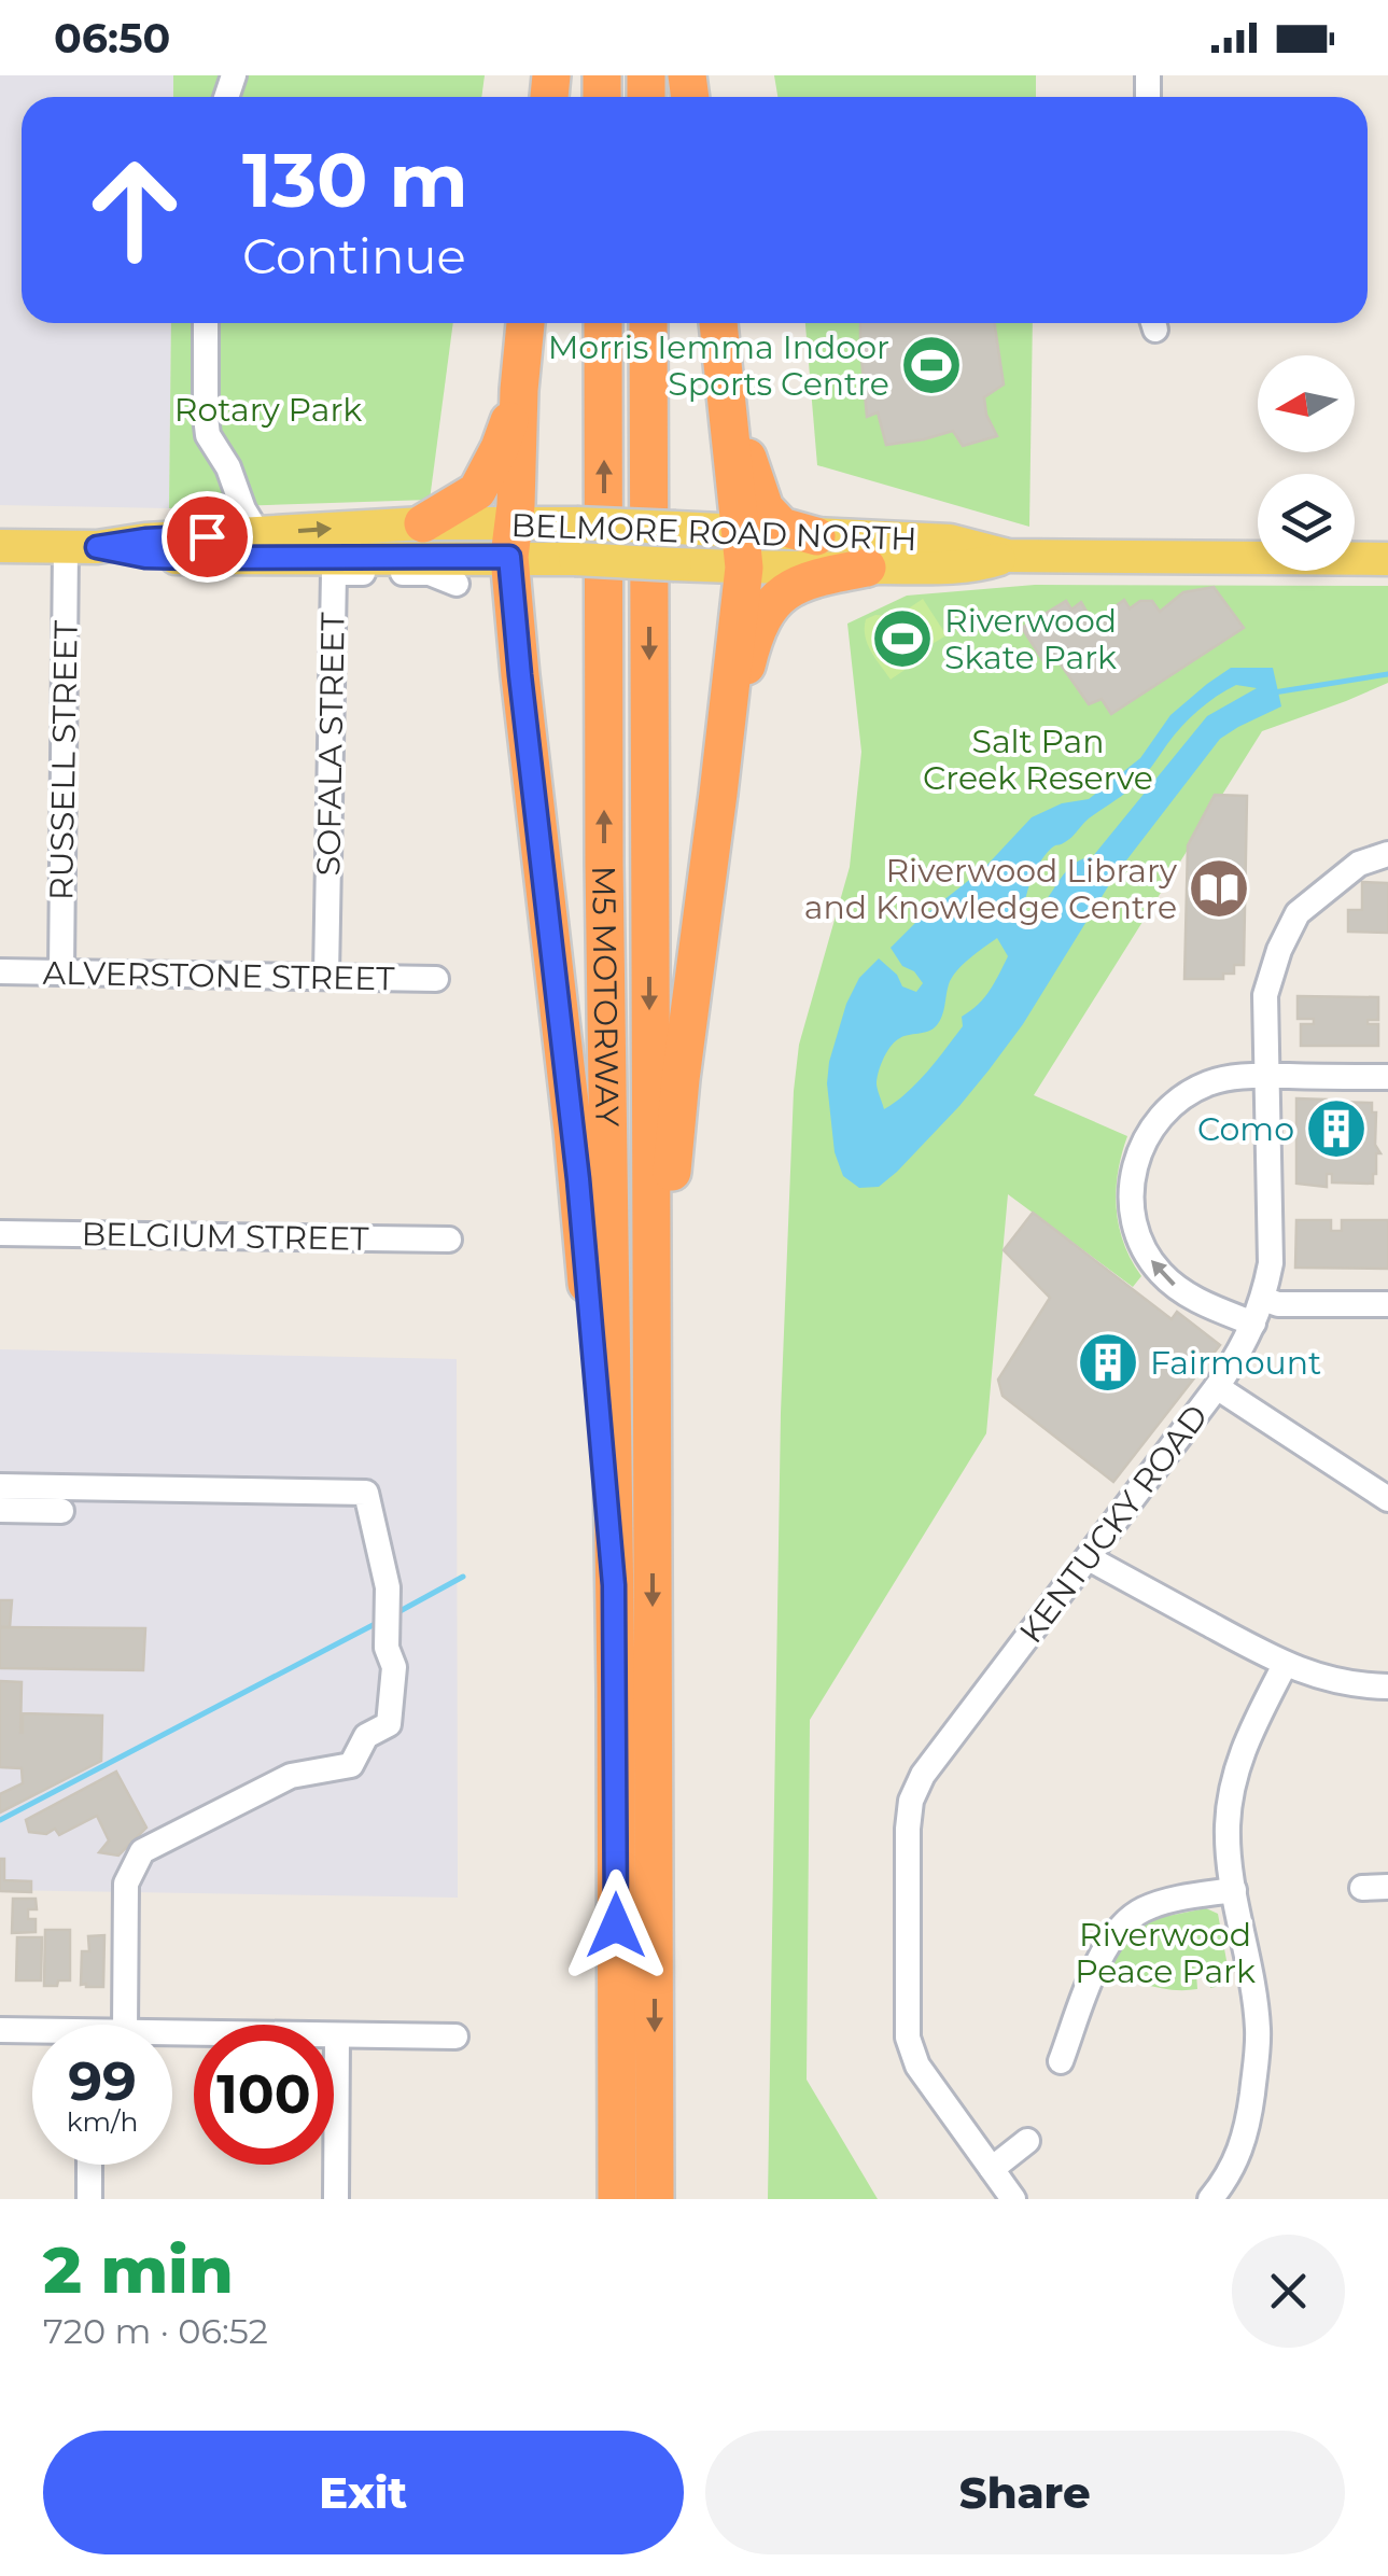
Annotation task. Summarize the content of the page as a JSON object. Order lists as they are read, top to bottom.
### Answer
{
  "streets": {
    "highway": ["M5 MOTORWAY"],
    "main road": ["BELMORE ROAD NORTH"],
    "street": [
      "SOFALA STREET",
      "RUSSELL STREET",
      "ALVERSTONE STREET",
      "BELGIUM STREET",
      "KENTUCKY ROAD"
    ]
  },
  "crossings": [
    ["BELMORE ROAD NORTH", "RUSSELL STREET"],
    ["SOFALA STREET", "ALVERSTONE STREET"],
    ["RUSSELL STREET", "ALVERSTONE STREET"]
  ],
  "parks": ["Rotary Park", "Salt Pan Creek Reserve", "Riverwood Peace Park"],
  "places": {
    "sports": ["Morris Iemma Indoor Sports Centre", "Riverwood Skate Park"],
    "library": ["Riverwood Library and Knowledge Centre"],
    "building": ["Como", "Fairmount"]
  },
  "north": "left",
  "page": {
    "status": "06:50",
    "turn": ["130 m", "Continue"],
    "speed": "99 km/h",
    "limit": "100",
    "heading": ["2 min", "720 m · 06:52"],
    "buttons": ["Exit", "Share"]
  }
}
